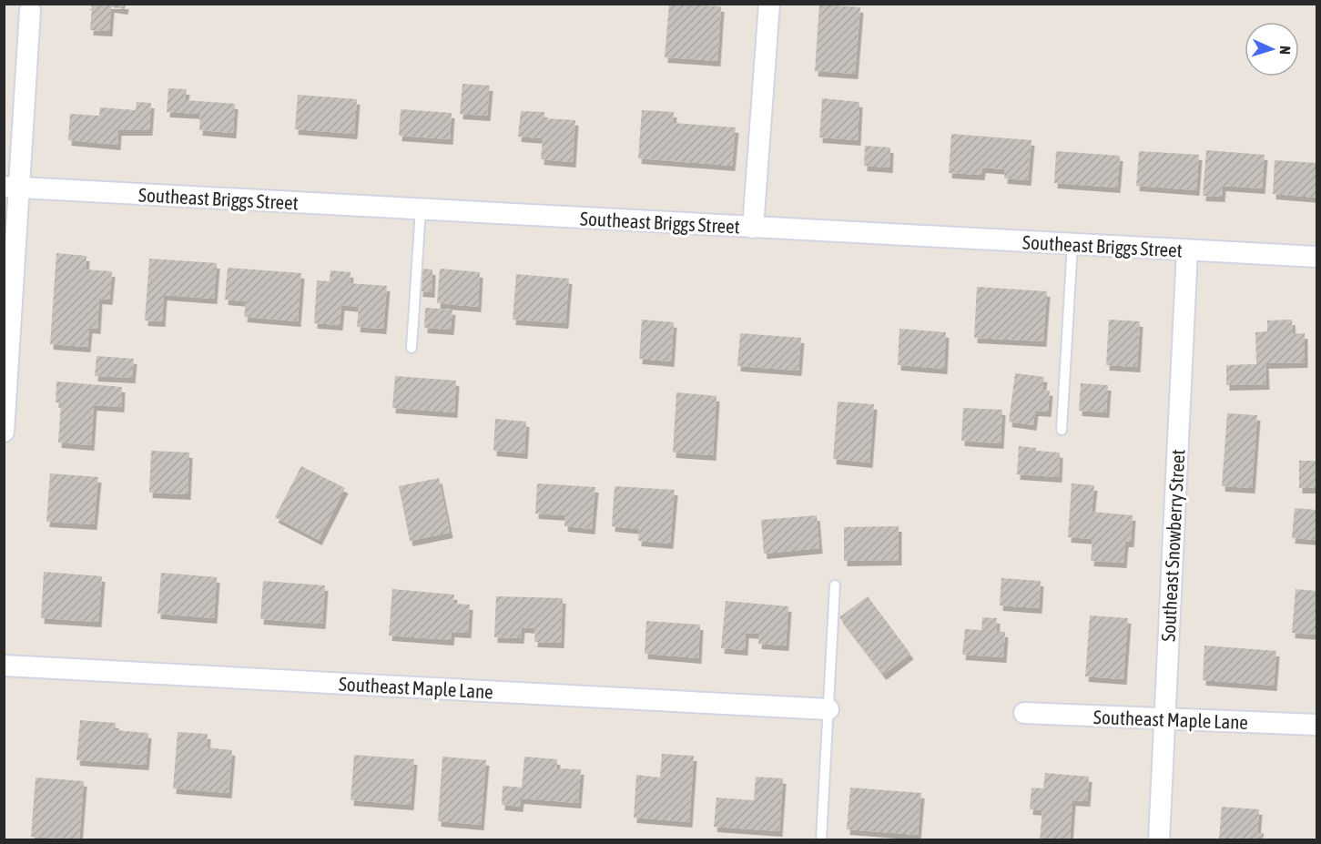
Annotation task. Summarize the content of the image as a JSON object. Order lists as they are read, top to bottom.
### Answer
{
  "streets": {
    "street": ["Southeast Briggs Street", "Southeast Snowberry Street", "Southeast Maple Lane"]
  },
  "crossings": [
    ["Southeast Briggs Street", "Southeast Snowberry Street"],
    ["Southeast Snowberry Street", "Southeast Maple Lane"]
  ],
  "north": "right"
}
